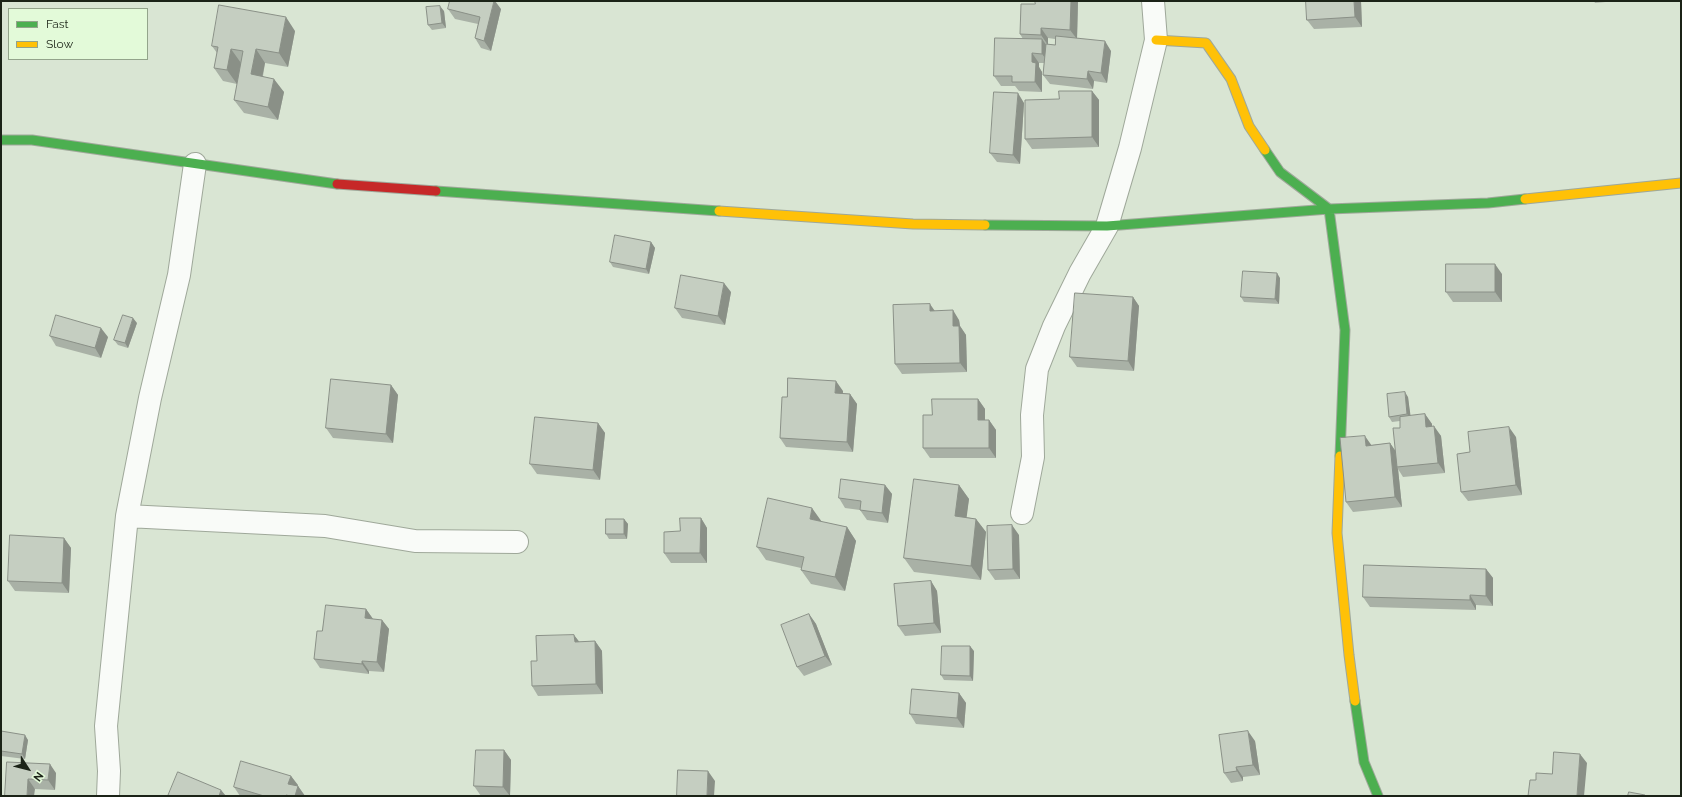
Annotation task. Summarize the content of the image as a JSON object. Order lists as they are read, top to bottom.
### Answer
{
  "legend": ["Fast", "Slow"],
  "north": "bottom right"
}
